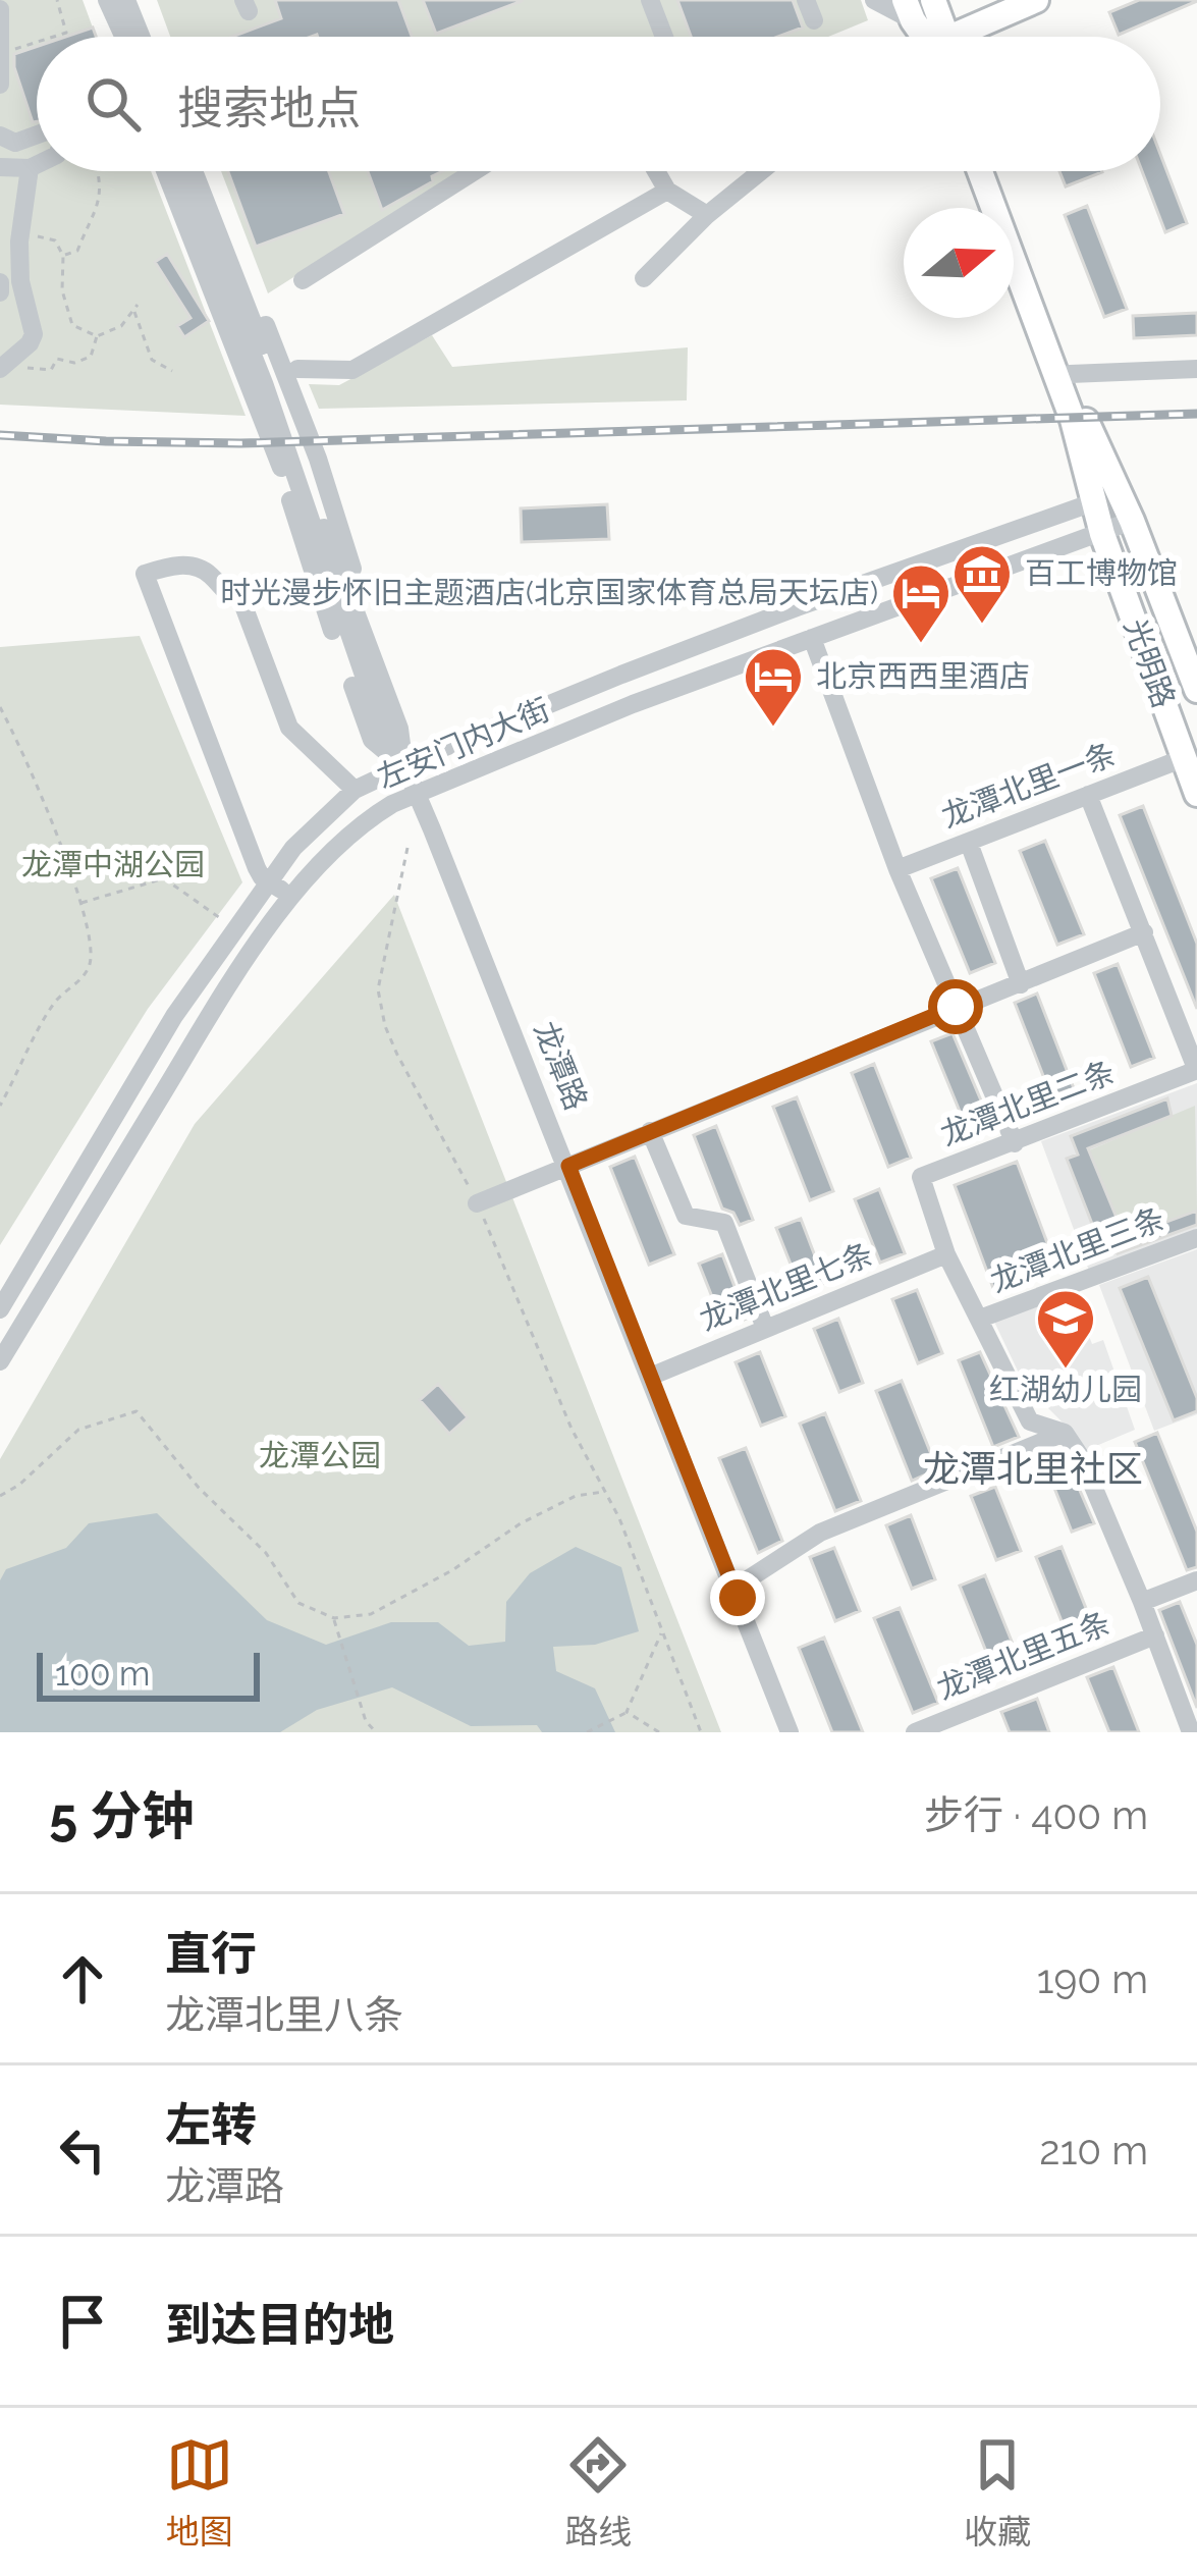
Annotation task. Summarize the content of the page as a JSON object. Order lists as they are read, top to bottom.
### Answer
{
  "streets": {
    "main road": ["光明路"],
    "street": [
      "左安门内大街",
      "龙潭北里一条",
      "龙潭路",
      "龙潭北里二条",
      "龙潭北里三条",
      "龙潭北里七条",
      "龙潭北里五条"
    ]
  },
  "crossings": [
    ["光明路", "左安门内大街"],
    ["光明路", "龙潭北里一条"],
    ["左安门内大街", "龙潭路"],
    ["龙潭路", "龙潭北里七条"],
    ["龙潭北里二条", "龙潭北里三条"],
    ["龙潭北里二条", "龙潭北里七条"],
    ["龙潭北里二条", "龙潭北里五条"]
  ],
  "districts": ["龙潭北里社区"],
  "parks": ["龙潭中湖公园", "龙潭公园"],
  "places": {
    "museum": ["百工博物馆"],
    "hotel": ["时光漫步怀旧主题酒店(北京国家体育总局天坛店)", "北京西西里酒店"],
    "school or university": ["红湖幼儿园"]
  },
  "scale_bar": "100 m",
  "north": "right",
  "page": {
    "search": "搜索地点",
    "scale": "100 m",
    "heading": ["5 分钟", "步行 · 400 m"],
    "list": [
      ["直行", "龙潭北里八条", "190 m"],
      ["左转", "龙潭路", "210 m"],
      "到达目的地"
    ],
    "nav": ["地图", "路线", "收藏"]
  }
}
